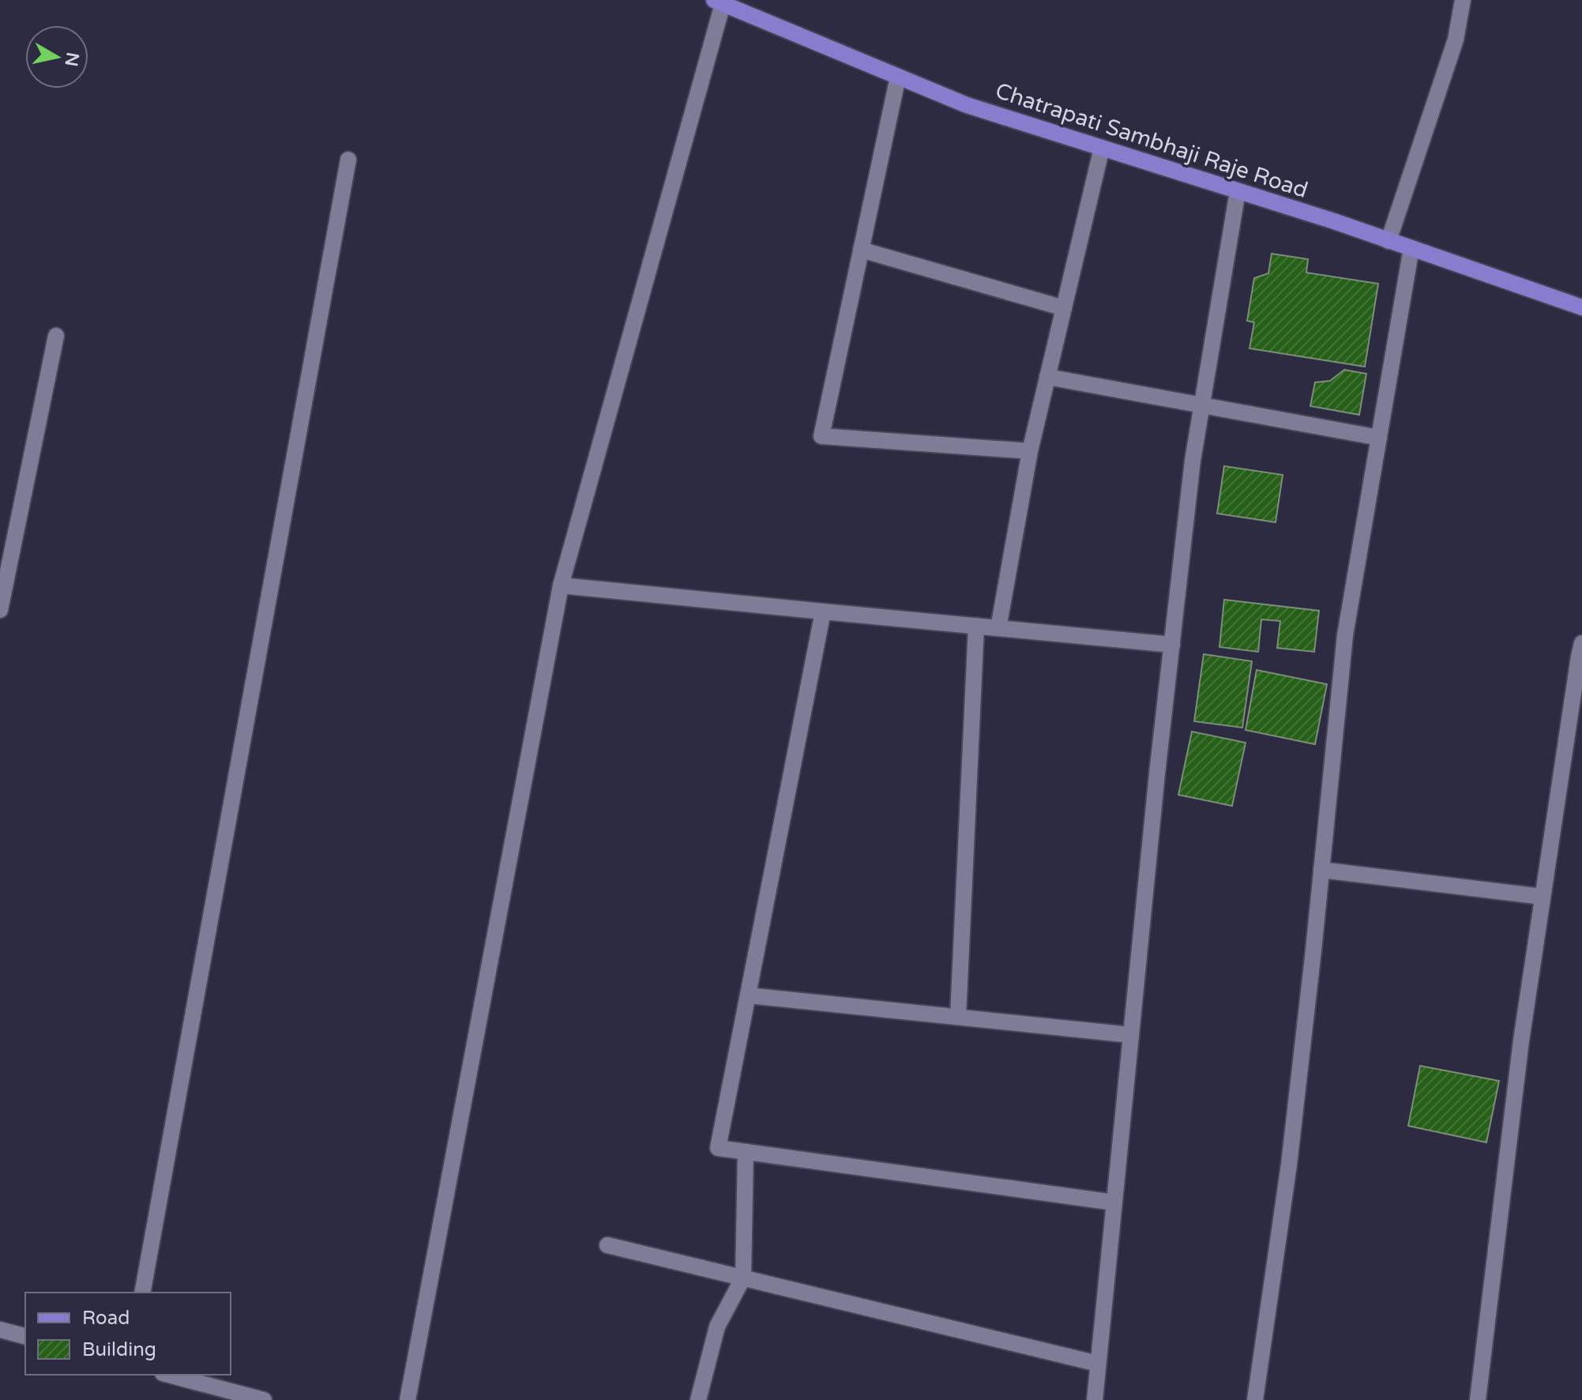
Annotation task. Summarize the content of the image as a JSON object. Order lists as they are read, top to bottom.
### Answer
{
  "streets": {
    "main road": ["Chatrapati Sambhaji Raje Road"]
  },
  "legend": ["Road", "Building"],
  "north": "right"
}
